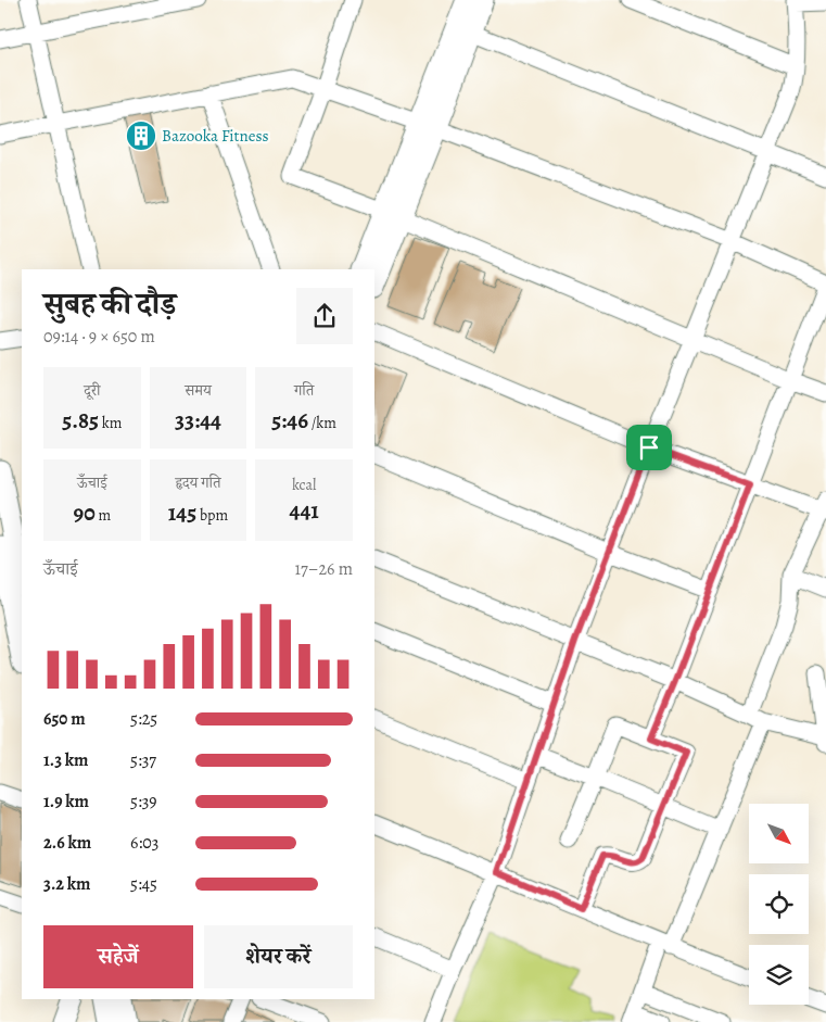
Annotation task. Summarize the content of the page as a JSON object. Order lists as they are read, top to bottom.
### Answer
{
  "places": {
    "building": ["Bazooka Fitness"]
  },
  "north": "bottom right",
  "page": {
    "heading": ["सुबह की दौड़", "09:14 · 9 × 650 m"],
    "stats": [
      ["दूरी", "5.85 km"],
      ["समय", "33:44"],
      ["गति", "5:46 /km"],
      ["ऊँचाई", "90 m"],
      ["हृदय गति", "145 bpm"],
      ["kcal", "441"]
    ],
    "chart": ["ऊँचाई", "17–26 m"],
    "list": [
      {
        "name": "650 m",
        "note": "5:25"
      },
      {
        "name": "1.3 km",
        "note": "5:37"
      },
      {
        "name": "1.9 km",
        "note": "5:39"
      },
      {
        "name": "2.6 km",
        "note": "6:03"
      },
      {
        "name": "3.2 km",
        "note": "5:45"
      }
    ],
    "buttons": ["सहेजें", "शेयर करें"]
  }
}
